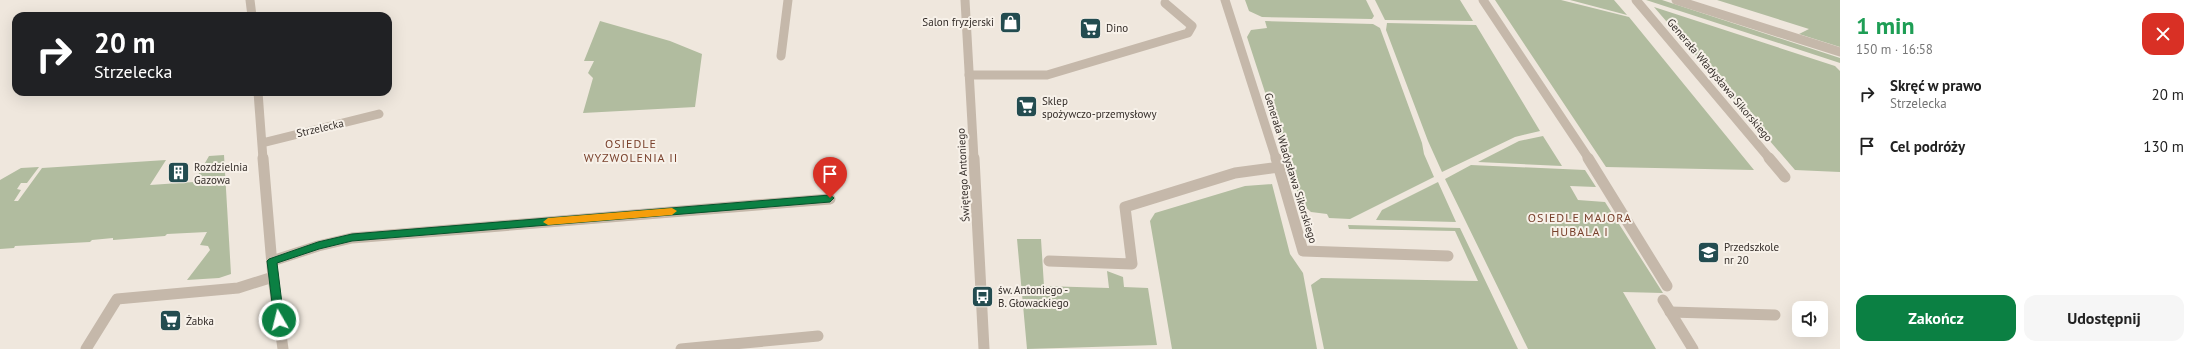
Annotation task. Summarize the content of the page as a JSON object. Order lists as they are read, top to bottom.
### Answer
{
  "streets": {
    "street": ["Generała Władysława Sikorskiego", "Strzelecka", "Świętego Antoniego"]
  },
  "districts": ["OSIEDLE WYZWOLENIA II", "OSIEDLE MAJORA HUBALA I"],
  "places": {
    "shop": ["Salon fryzjerski"],
    "supermarket": ["Dino", "Sklep spożywczo-przemysłowy", "Żabka"],
    "building": ["Rozdzielnia Gazowa"],
    "school or university": ["Przedszkole nr 20"],
    "bus stop": ["św. Antoniego - B. Głowackiego"]
  },
  "page": {
    "heading": ["1 min", "150 m · 16:58"],
    "turn": ["20 m", "Strzelecka"],
    "list": [
      {
        "name": "Skręć w prawo",
        "note": "Strzelecka",
        "value": "20 m"
      },
      {
        "name": "Cel podróży",
        "value": "130 m"
      }
    ],
    "buttons": ["Zakończ", "Udostępnij"]
  }
}
